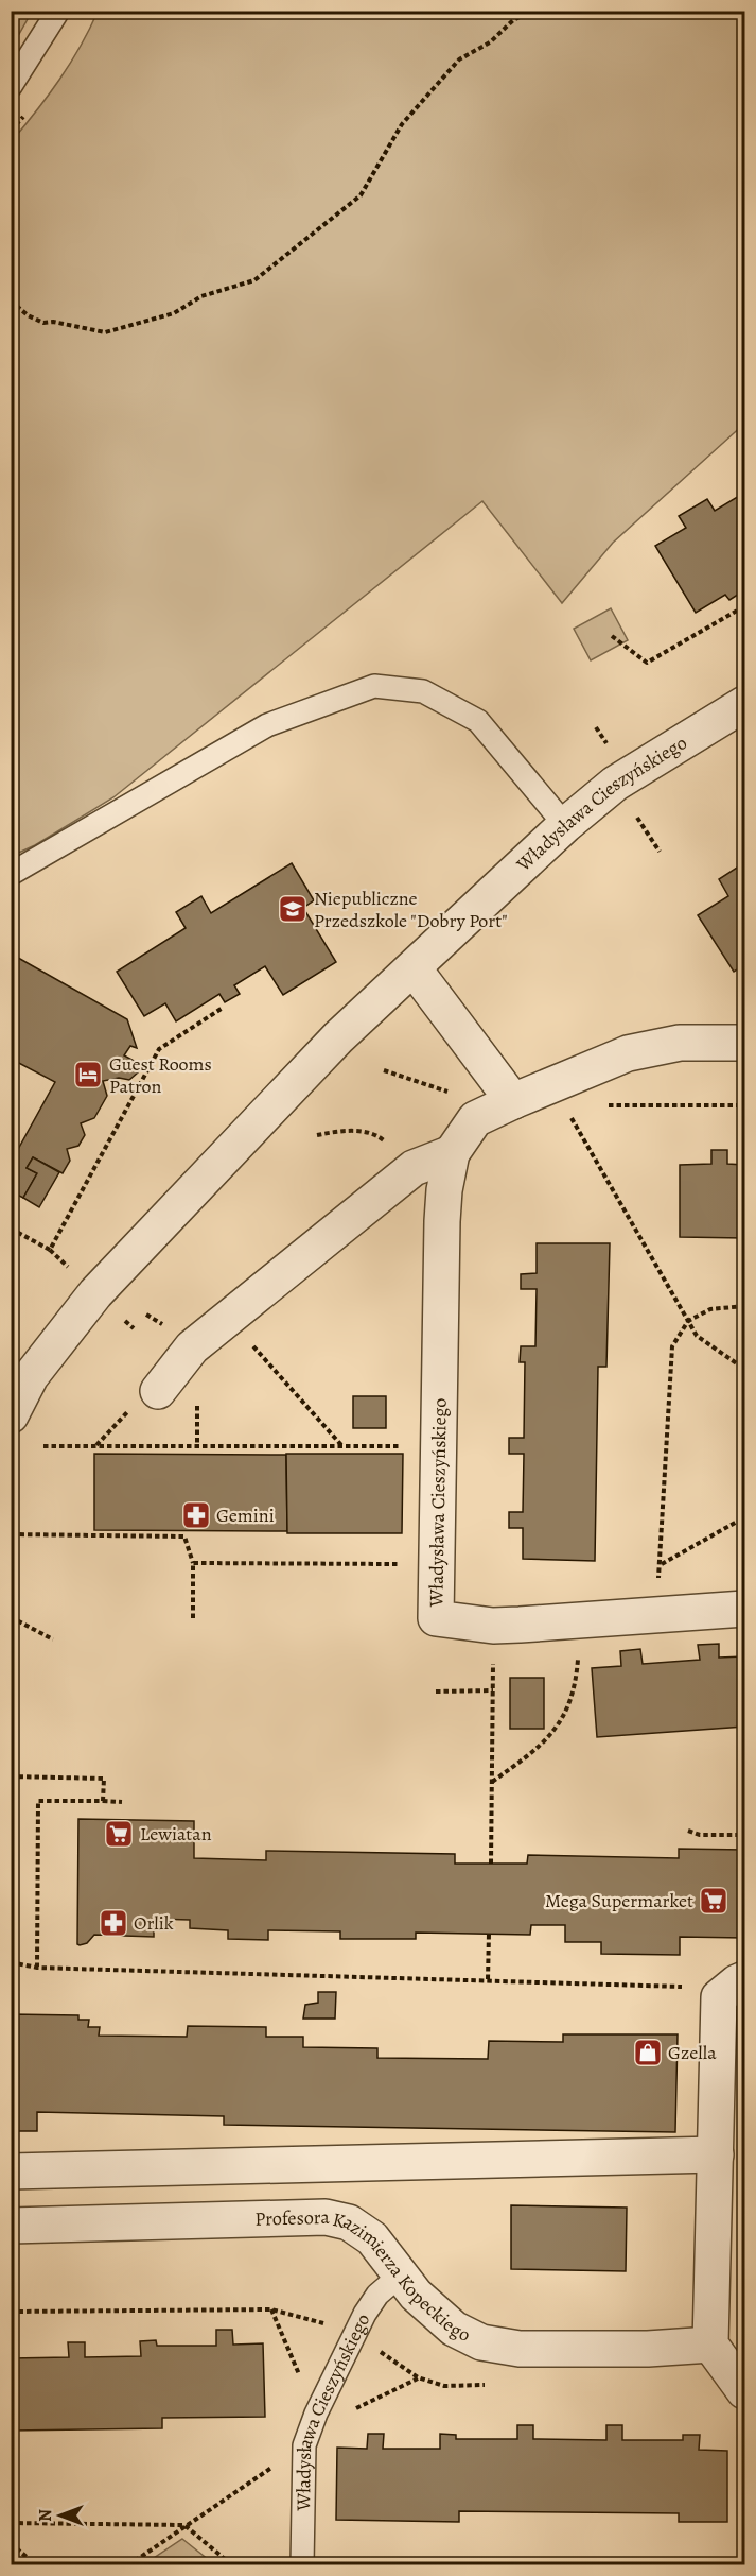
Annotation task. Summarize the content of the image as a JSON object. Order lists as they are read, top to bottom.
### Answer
{
  "streets": {
    "street": ["Władysława Cieszyńskiego", "Profesora Kazimierza Kopeckiego"]
  },
  "crossings": [
    ["Władysława Cieszyńskiego", "Profesora Kazimierza Kopeckiego"]
  ],
  "places": {
    "school or university": ["Niepubliczne Przedszkole \"Dobry Port\""],
    "hotel": ["Guest Rooms Patron"],
    "pharmacy": ["Gemini", "Orlik"],
    "supermarket": ["Lewiatan", "Mega Supermarket"],
    "shop": ["Gzella"]
  },
  "north": "left"
}
